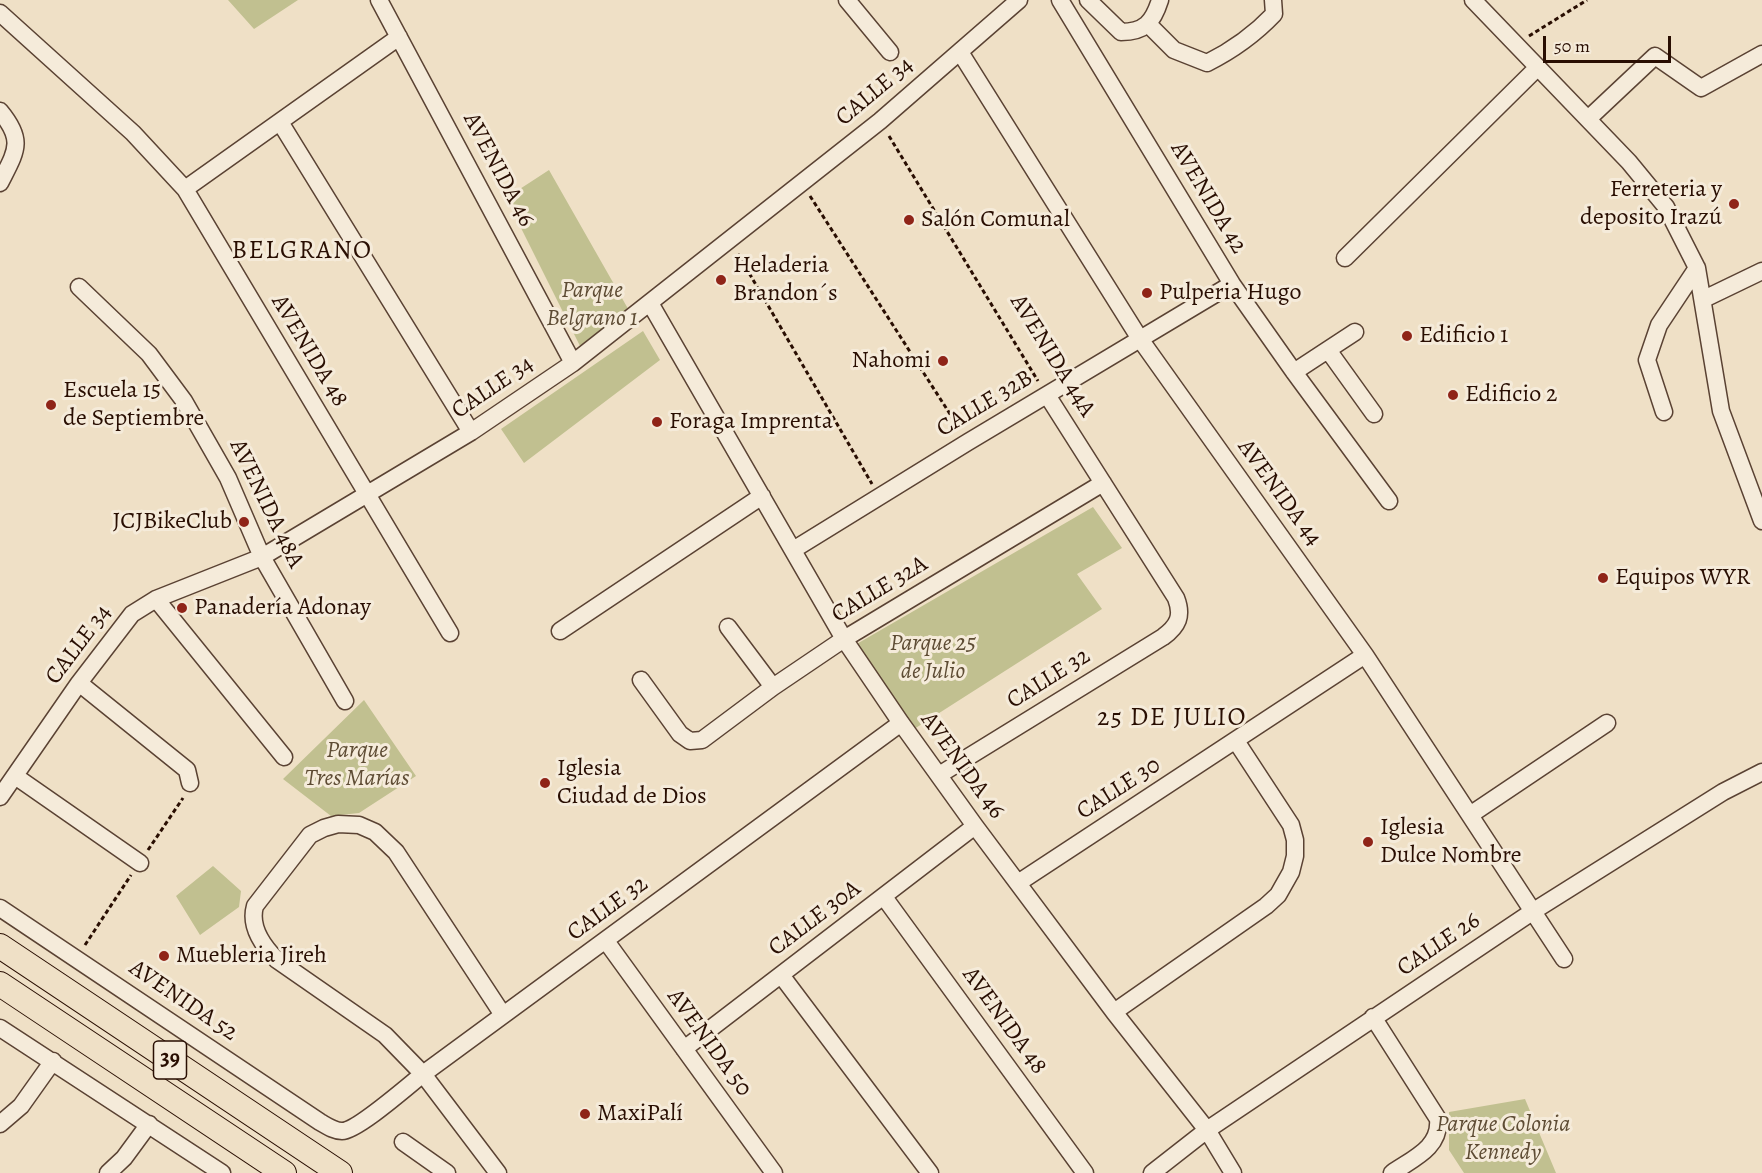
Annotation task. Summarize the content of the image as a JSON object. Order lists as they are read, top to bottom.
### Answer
{
  "streets": {
    "highway": ["39"],
    "street": [
      "CALLE 34",
      "AVENIDA 46",
      "AVENIDA 42",
      "AVENIDA 48",
      "AVENIDA 44A",
      "CALLE 32B",
      "AVENIDA 44",
      "AVENIDA 48A",
      "CALLE 32A",
      "CALLE 32",
      "CALLE 30",
      "CALLE 30A",
      "CALLE 26",
      "AVENIDA 52",
      "AVENIDA 50"
    ]
  },
  "crossings": [
    ["CALLE 34", "AVENIDA 46"],
    ["CALLE 34", "AVENIDA 48"],
    ["CALLE 34", "AVENIDA 44A"],
    ["CALLE 34", "AVENIDA 44"],
    ["CALLE 34", "AVENIDA 48A"],
    ["AVENIDA 46", "CALLE 32B"],
    ["AVENIDA 46", "CALLE 32A"],
    ["AVENIDA 46", "CALLE 32"],
    ["AVENIDA 46", "CALLE 30"],
    ["AVENIDA 46", "CALLE 30A"],
    ["AVENIDA 46", "CALLE 26"],
    ["AVENIDA 42", "CALLE 32B"],
    ["AVENIDA 48", "CALLE 30A"],
    ["AVENIDA 44A", "CALLE 32B"],
    ["AVENIDA 44A", "CALLE 32A"],
    ["AVENIDA 44A", "CALLE 32"],
    ["CALLE 32B", "AVENIDA 44"],
    ["AVENIDA 44", "CALLE 30"],
    ["AVENIDA 44", "CALLE 26"],
    ["CALLE 32", "AVENIDA 52"],
    ["CALLE 32", "AVENIDA 50"],
    ["CALLE 30A", "AVENIDA 50"]
  ],
  "districts": ["BELGRANO", "25 DE JULIO"],
  "parks": [
    "Parque Belgrano 1",
    "Parque 25 de Julio",
    "Parque Tres Marías",
    "Parque Colonia Kennedy"
  ],
  "places": [
    "Ferreteria y deposito Irazú",
    "Salón Comunal",
    "Heladeria Brandon´s",
    "Pulperia Hugo",
    "Edificio 1",
    "Nahomi",
    "Edificio 2",
    "Escuela 15 de Septiembre",
    "Foraga Imprenta",
    "JCJBikeClub",
    "Equipos WYR",
    "Panadería Adonay",
    "Iglesia Ciudad de Dios",
    "Iglesia Dulce Nombre",
    "Muebleria Jireh",
    "MaxiPalí"
  ],
  "scale_bar": "50 m"
}
